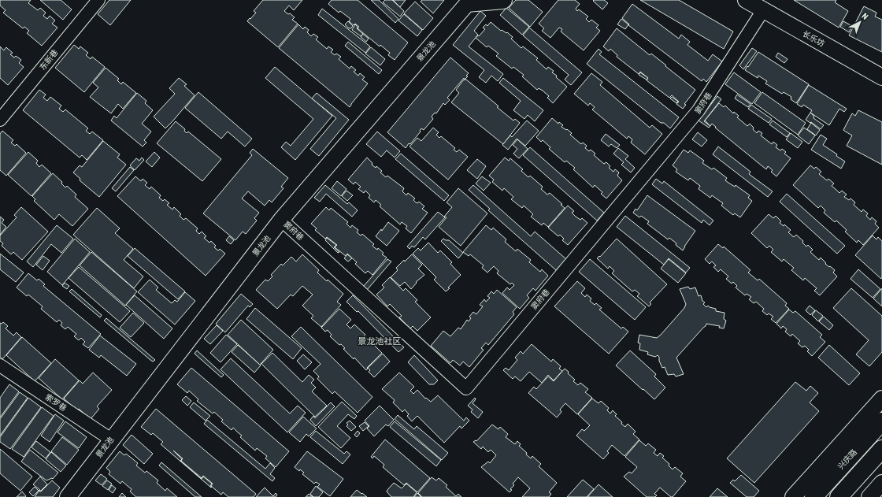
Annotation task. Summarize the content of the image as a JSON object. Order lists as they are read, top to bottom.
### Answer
{
  "streets": {
    "main road": ["兴庆路"],
    "street": [
      "长乐坊",
      "景龙池",
      "东新巷",
      "窦府巷",
      "索罗巷"
    ]
  },
  "crossings": [
    ["长乐坊", "窦府巷"],
    ["景龙池", "窦府巷"],
    ["景龙池", "索罗巷"]
  ],
  "districts": ["景龙池社区"],
  "north": "top right"
}
